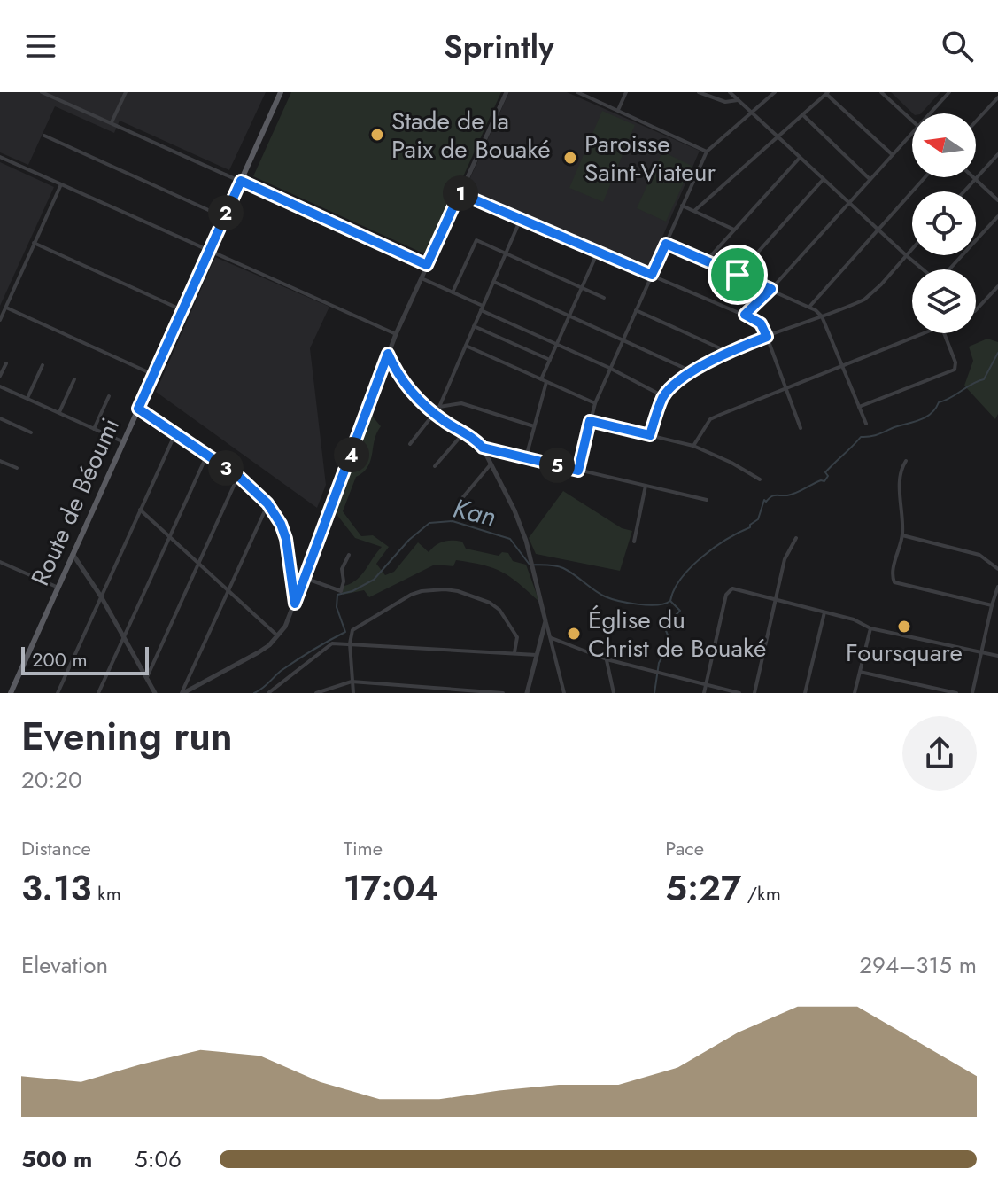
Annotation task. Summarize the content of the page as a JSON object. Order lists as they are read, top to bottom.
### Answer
{
  "streets": {
    "main road": ["Route de Béoumi"]
  },
  "water": ["Kan"],
  "places": [
    "Stade de la Paix de Bouaké",
    "Paroisse Saint-Viateur",
    "Foursquare",
    "Église du Christ de Bouaké"
  ],
  "scale_bar": "200 m",
  "north": "left",
  "page": {
    "header": "Sprintly",
    "pins": [
      "1",
      "2",
      "4",
      "5",
      "3"
    ],
    "scale": "200 m",
    "heading": ["Evening run", "20:20"],
    "stats": [
      ["Distance", "3.13 km"],
      ["Time", "17:04"],
      ["Pace", "5:27 /km"]
    ],
    "chart": ["Elevation", "294–315 m"],
    "list": [
      {
        "name": "500 m",
        "note": "5:06"
      }
    ]
  }
}
